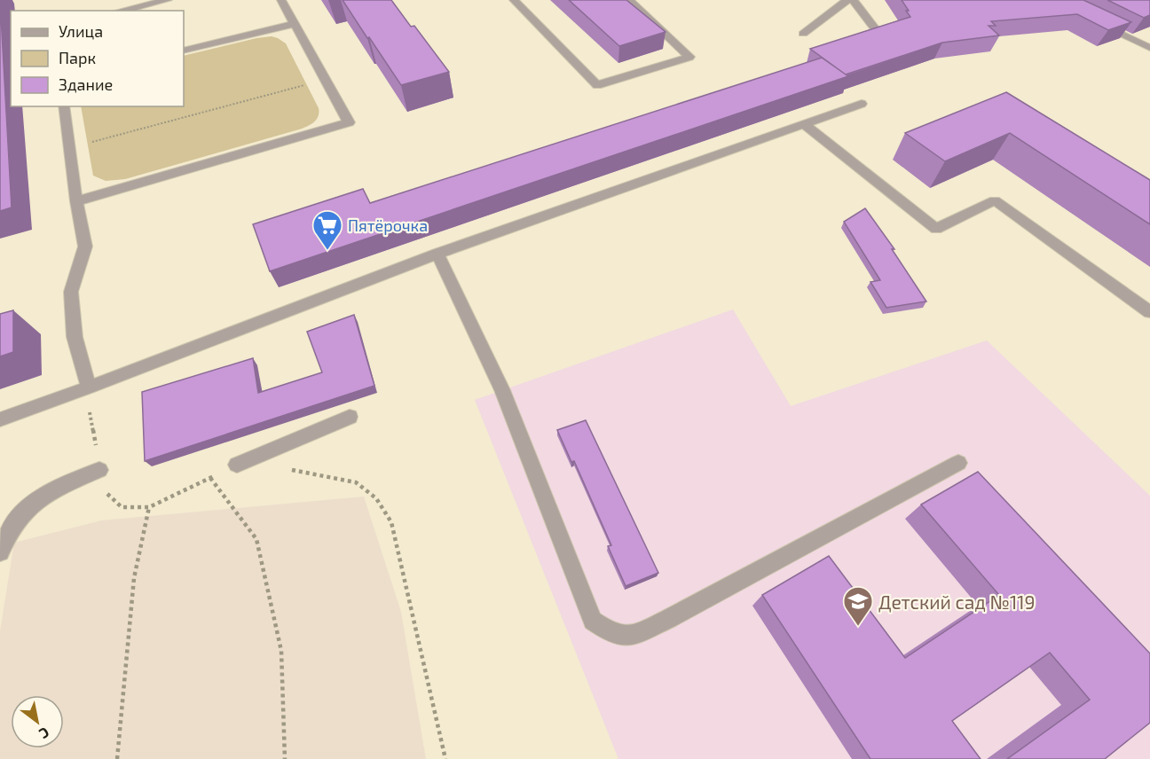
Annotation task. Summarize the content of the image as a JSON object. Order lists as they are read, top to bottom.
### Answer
{
  "places": {
    "supermarket": ["Пятёрочка"],
    "school or university": ["Детский сад №119"]
  },
  "legend": ["Улица", "Парк", "Здание"],
  "north": "bottom right"
}
